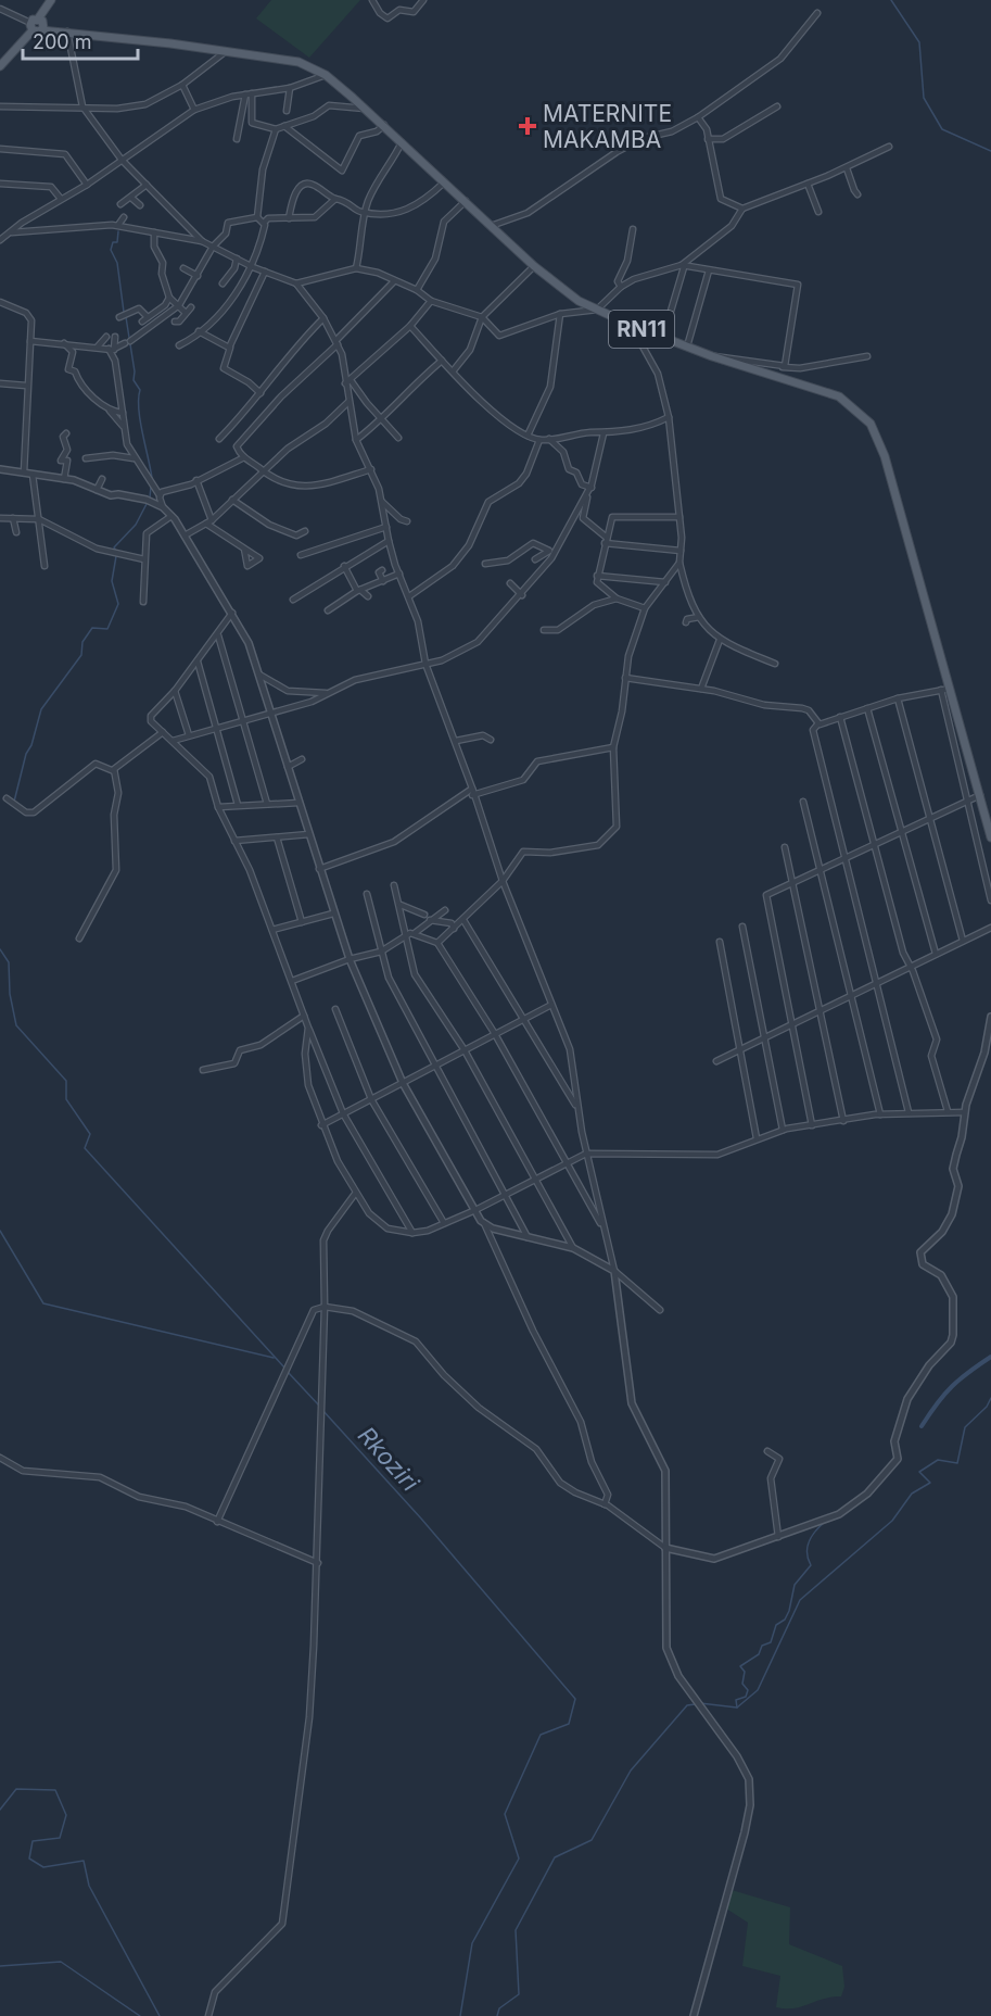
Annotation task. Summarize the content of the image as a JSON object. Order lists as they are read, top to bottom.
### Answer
{
  "streets": {
    "main road": ["RN11"]
  },
  "water": ["Rkoziri"],
  "places": {
    "health": ["MATERNITE MAKAMBA"]
  },
  "scale_bar": "200 m"
}
